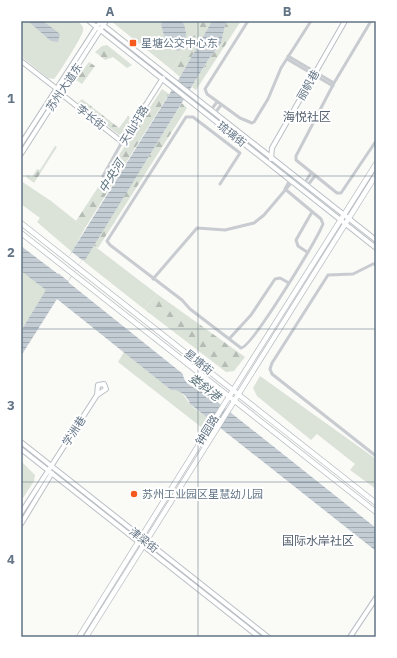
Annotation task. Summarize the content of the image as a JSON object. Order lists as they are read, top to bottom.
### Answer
{
  "streets": {
    "main road": [
      "丽帆巷",
      "苏州大道东",
      "李长街",
      "天仙圩路",
      "琉璃街",
      "星塘街",
      "钟园路",
      "学洲巷",
      "津梁街"
    ]
  },
  "crossings": [
    ["丽帆巷", "琉璃街"],
    ["苏州大道东", "李长街"],
    ["苏州大道东", "琉璃街"],
    ["李长街", "天仙圩路"],
    ["天仙圩路", "琉璃街"],
    ["琉璃街", "钟园路"],
    ["星塘街", "钟园路"],
    ["钟园路", "津梁街"],
    ["学洲巷", "津梁街"]
  ],
  "districts": ["海悦社区", "国际水岸社区"],
  "water": ["中央河", "娄斜港"],
  "places": {
    "transit": ["星塘公交中心东"],
    "other": ["苏州工业园区星慧幼儿园"]
  },
  "grid": {
    "columns": ["A", "B"],
    "rows": [
      "1",
      "2",
      "3",
      "4"
    ]
  }
}
